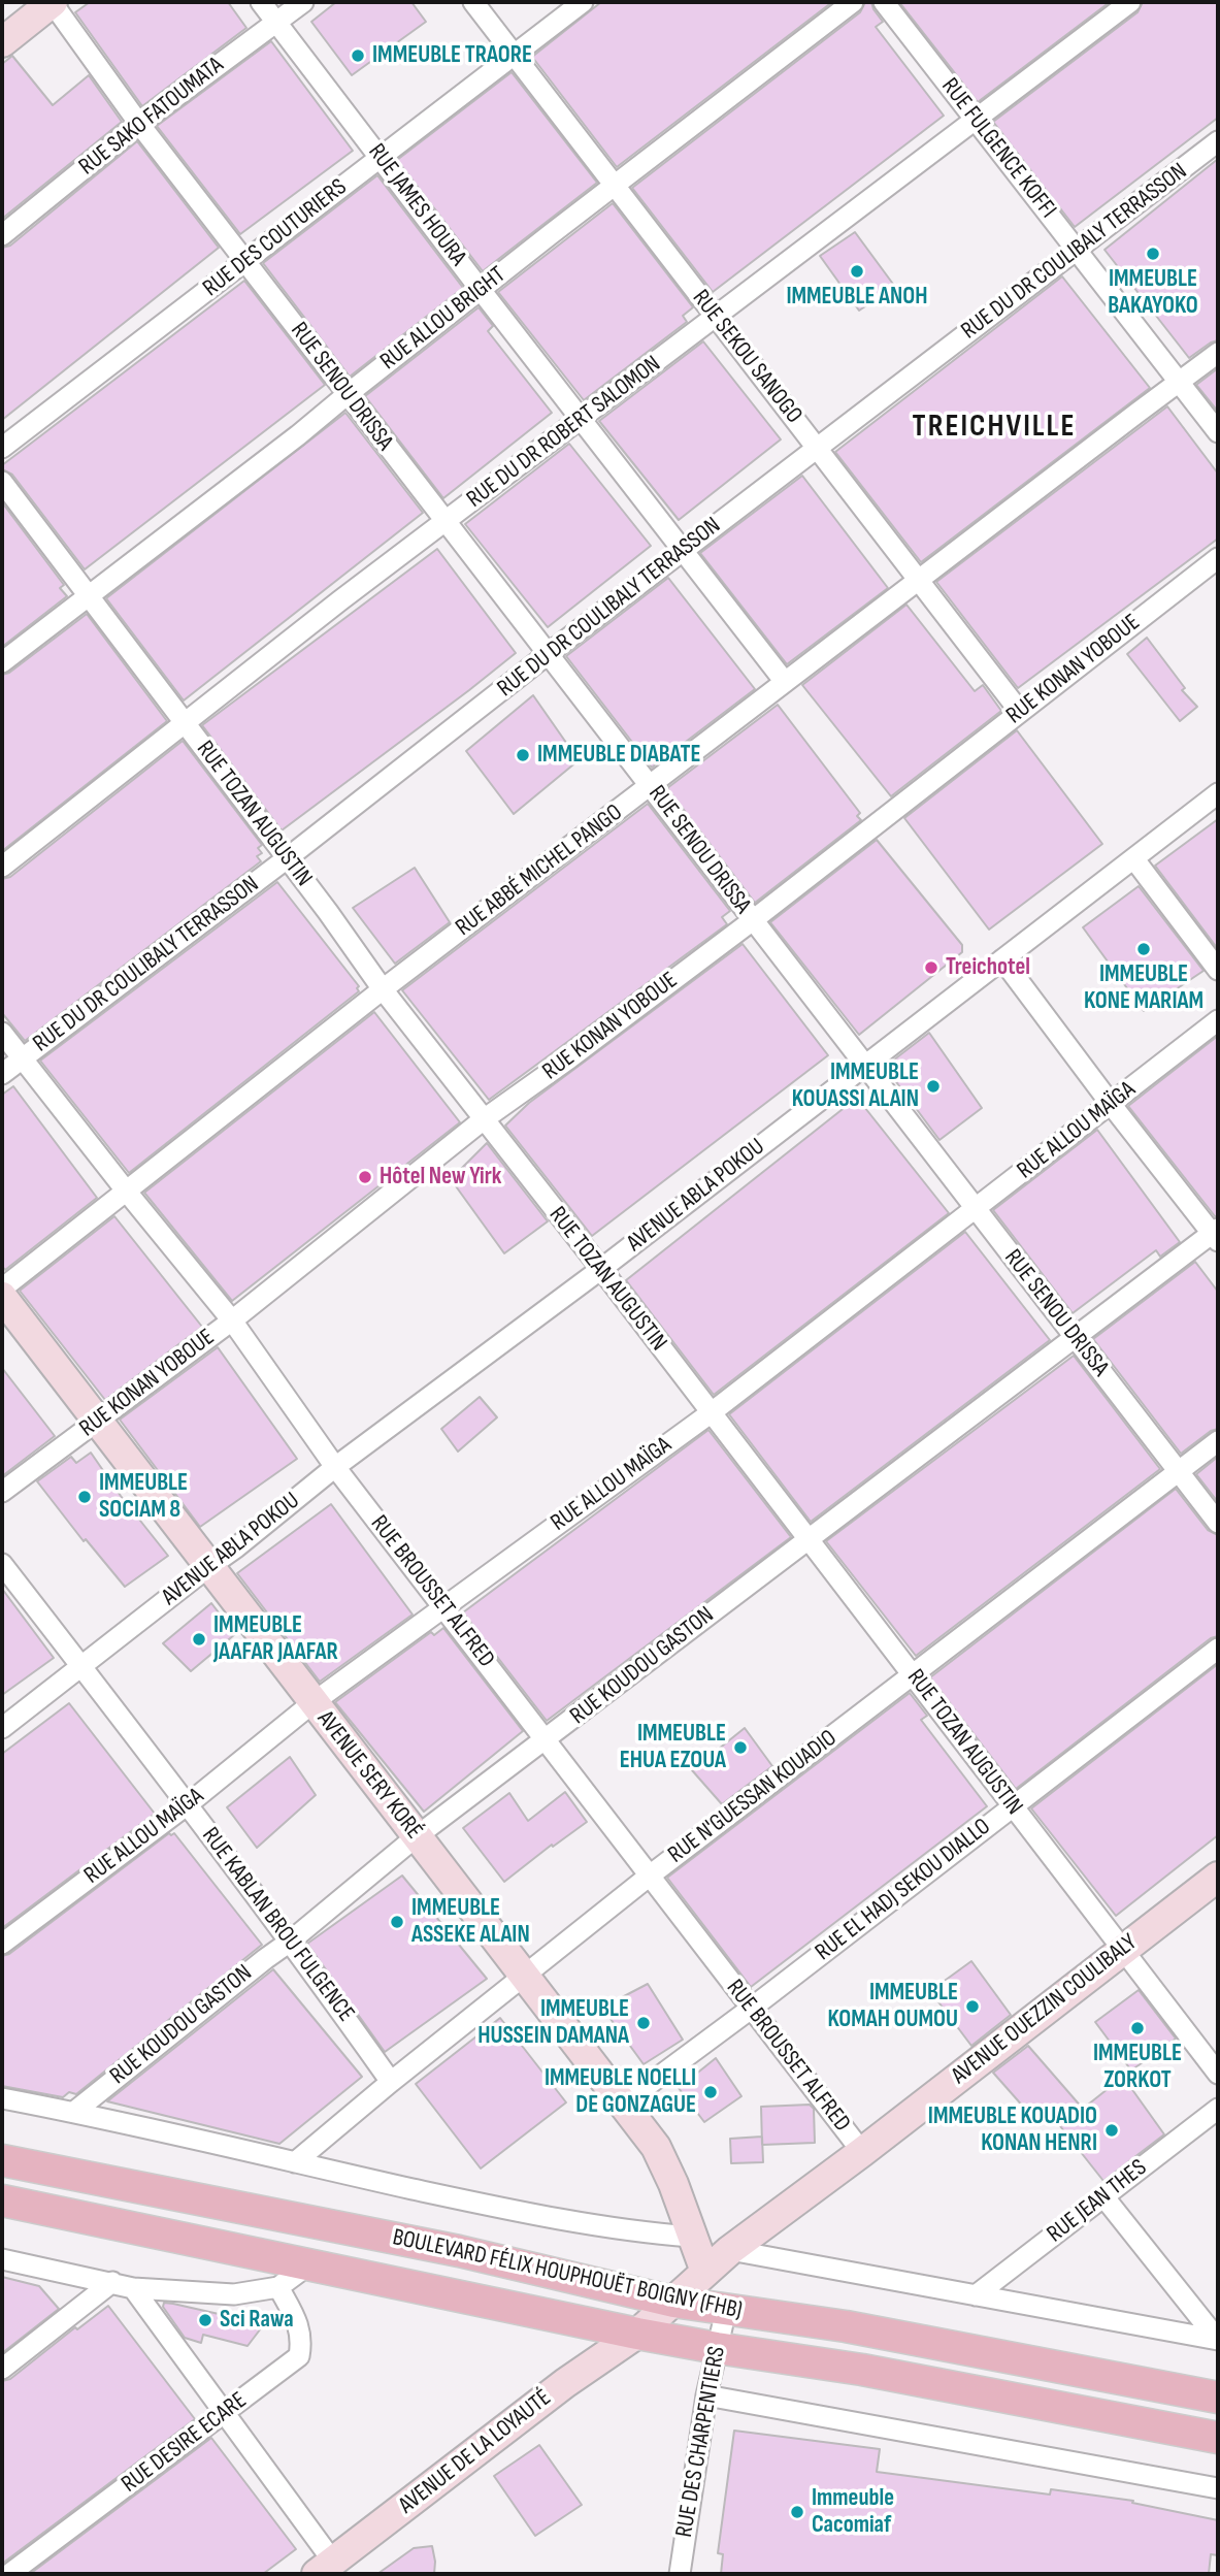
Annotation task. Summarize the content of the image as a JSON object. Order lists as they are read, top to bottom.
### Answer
{
  "streets": {
    "main road": ["BOULEVARD FÉLIX HOUPHOUËT BOIGNY (FHB)"],
    "street": [
      "RUE SAKO FATOUMATA",
      "RUE FULGENCE KOFFI",
      "RUE JAMES HOURA",
      "RUE DES COUTURIERS",
      "RUE DU DR COULIBALY TERRASSON",
      "RUE ALLOU BRIGHT",
      "RUE SEKOU SANOGO",
      "RUE SENOU DRISSA",
      "RUE DU DR ROBERT SALOMON",
      "RUE KONAN YOBOUE",
      "RUE TOZAN AUGUSTIN",
      "RUE ABBÉ MICHEL PANGO",
      "RUE ALLOU MAÏGA",
      "AVENUE ABLA POKOU",
      "RUE BROUSSET ALFRED",
      "RUE KOUDOU GASTON",
      "AVENUE SERY KORÉ",
      "RUE N'GUESSAN KOUADIO",
      "RUE EL HADJ SEKOU DIALLO",
      "RUE KABLAN BROU FULGENCE",
      "AVENUE OUEZZIN COULIBALY",
      "RUE JEAN THES",
      "RUE DES CHARPENTIERS",
      "RUE DESIRE ECARE",
      "AVENUE DE LA LOYAUTÉ"
    ]
  },
  "crossings": [
    ["RUE SAKO FATOUMATA", "RUE JAMES HOURA"],
    ["RUE SAKO FATOUMATA", "RUE SENOU DRISSA"],
    ["RUE FULGENCE KOFFI", "RUE DU DR COULIBALY TERRASSON"],
    ["RUE FULGENCE KOFFI", "RUE DU DR ROBERT SALOMON"],
    ["RUE FULGENCE KOFFI", "RUE ABBÉ MICHEL PANGO"],
    ["RUE JAMES HOURA", "RUE DES COUTURIERS"],
    ["RUE JAMES HOURA", "RUE DU DR COULIBALY TERRASSON"],
    ["RUE JAMES HOURA", "RUE ALLOU BRIGHT"],
    ["RUE JAMES HOURA", "RUE DU DR ROBERT SALOMON"],
    ["RUE JAMES HOURA", "RUE ABBÉ MICHEL PANGO"],
    ["RUE DES COUTURIERS", "RUE SEKOU SANOGO"],
    ["RUE DES COUTURIERS", "RUE SENOU DRISSA"],
    ["RUE DU DR COULIBALY TERRASSON", "RUE SEKOU SANOGO"],
    ["RUE DU DR COULIBALY TERRASSON", "RUE SENOU DRISSA"],
    ["RUE DU DR COULIBALY TERRASSON", "RUE TOZAN AUGUSTIN"],
    ["RUE DU DR COULIBALY TERRASSON", "RUE BROUSSET ALFRED"],
    ["RUE ALLOU BRIGHT", "RUE SEKOU SANOGO"],
    ["RUE ALLOU BRIGHT", "RUE SENOU DRISSA"],
    ["RUE ALLOU BRIGHT", "RUE TOZAN AUGUSTIN"],
    ["RUE SEKOU SANOGO", "RUE DU DR ROBERT SALOMON"],
    ["RUE SEKOU SANOGO", "RUE KONAN YOBOUE"],
    ["RUE SEKOU SANOGO", "RUE ABBÉ MICHEL PANGO"],
    ["RUE SENOU DRISSA", "RUE DU DR ROBERT SALOMON"],
    ["RUE SENOU DRISSA", "RUE KONAN YOBOUE"],
    ["RUE SENOU DRISSA", "RUE ABBÉ MICHEL PANGO"],
    ["RUE SENOU DRISSA", "RUE ALLOU MAÏGA"],
    ["RUE SENOU DRISSA", "AVENUE ABLA POKOU"],
    ["RUE SENOU DRISSA", "RUE KOUDOU GASTON"],
    ["RUE SENOU DRISSA", "RUE N'GUESSAN KOUADIO"],
    ["RUE DU DR ROBERT SALOMON", "RUE TOZAN AUGUSTIN"],
    ["RUE KONAN YOBOUE", "RUE TOZAN AUGUSTIN"],
    ["RUE KONAN YOBOUE", "RUE BROUSSET ALFRED"],
    ["RUE KONAN YOBOUE", "AVENUE SERY KORÉ"],
    ["RUE TOZAN AUGUSTIN", "RUE ABBÉ MICHEL PANGO"],
    ["RUE TOZAN AUGUSTIN", "RUE ALLOU MAÏGA"],
    ["RUE TOZAN AUGUSTIN", "AVENUE ABLA POKOU"],
    ["RUE TOZAN AUGUSTIN", "RUE KOUDOU GASTON"],
    ["RUE TOZAN AUGUSTIN", "RUE N'GUESSAN KOUADIO"],
    ["RUE TOZAN AUGUSTIN", "RUE EL HADJ SEKOU DIALLO"],
    ["RUE TOZAN AUGUSTIN", "AVENUE OUEZZIN COULIBALY"],
    ["RUE ABBÉ MICHEL PANGO", "RUE BROUSSET ALFRED"],
    ["RUE ALLOU MAÏGA", "RUE BROUSSET ALFRED"],
    ["RUE ALLOU MAÏGA", "AVENUE SERY KORÉ"],
    ["RUE ALLOU MAÏGA", "RUE KABLAN BROU FULGENCE"],
    ["AVENUE ABLA POKOU", "RUE BROUSSET ALFRED"],
    ["AVENUE ABLA POKOU", "AVENUE SERY KORÉ"],
    ["AVENUE ABLA POKOU", "RUE KABLAN BROU FULGENCE"],
    ["RUE BROUSSET ALFRED", "RUE KOUDOU GASTON"],
    ["RUE BROUSSET ALFRED", "RUE N'GUESSAN KOUADIO"],
    ["RUE BROUSSET ALFRED", "RUE EL HADJ SEKOU DIALLO"],
    ["RUE BROUSSET ALFRED", "AVENUE OUEZZIN COULIBALY"],
    ["RUE KOUDOU GASTON", "AVENUE SERY KORÉ"],
    ["RUE KOUDOU GASTON", "RUE KABLAN BROU FULGENCE"],
    ["AVENUE SERY KORÉ", "RUE N'GUESSAN KOUADIO"],
    ["AVENUE SERY KORÉ", "RUE EL HADJ SEKOU DIALLO"],
    ["AVENUE SERY KORÉ", "AVENUE OUEZZIN COULIBALY"],
    ["RUE N'GUESSAN KOUADIO", "RUE KABLAN BROU FULGENCE"],
    ["AVENUE OUEZZIN COULIBALY", "BOULEVARD FÉLIX HOUPHOUËT BOIGNY (FHB)"],
    ["AVENUE OUEZZIN COULIBALY", "AVENUE DE LA LOYAUTÉ"],
    ["BOULEVARD FÉLIX HOUPHOUËT BOIGNY (FHB)", "RUE DES CHARPENTIERS"],
    ["BOULEVARD FÉLIX HOUPHOUËT BOIGNY (FHB)", "AVENUE DE LA LOYAUTÉ"]
  ],
  "districts": ["TREICHVILLE"],
  "places": [
    "IMMEUBLE TRAORE",
    "IMMEUBLE BAKAYOKO",
    "IMMEUBLE ANOH",
    "IMMEUBLE DIABATE",
    "IMMEUBLE KONE MARIAM",
    "Treichotel",
    "IMMEUBLE KOUASSI ALAIN",
    "Hôtel New Yirk",
    "IMMEUBLE SOCIAM 8",
    "IMMEUBLE JAAFAR JAAFAR",
    "IMMEUBLE EHUA EZOUA",
    "IMMEUBLE ASSEKE ALAIN",
    "IMMEUBLE KOMAH OUMOU",
    "IMMEUBLE HUSSEIN DAMANA",
    "IMMEUBLE ZORKOT",
    "IMMEUBLE NOELLI DE GONZAGUE",
    "IMMEUBLE KOUADIO KONAN HENRI",
    "Sci Rawa",
    "Immeuble Cacomiaf"
  ]
}
